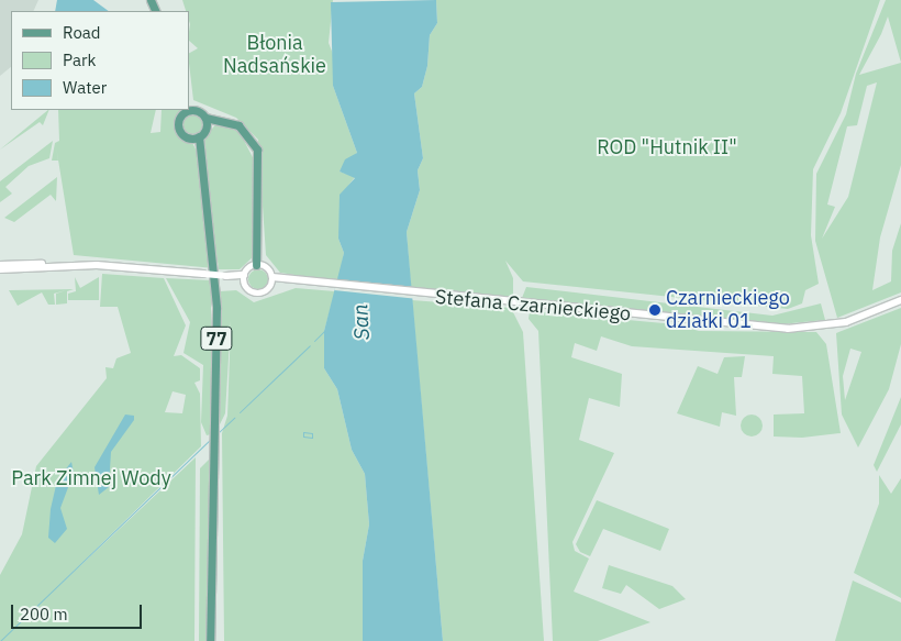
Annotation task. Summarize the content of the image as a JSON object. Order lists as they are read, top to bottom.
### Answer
{
  "streets": {
    "main road": ["77"],
    "street": ["Stefana Czarnieckiego"]
  },
  "water": ["San"],
  "parks": ["Błonia Nadsańskie", "ROD \"Hutnik II\"", "Park Zimnej Wody"],
  "places": ["Czarnieckiego działki 01"],
  "legend": ["Road", "Park", "Water"],
  "scale_bar": "200 m"
}
